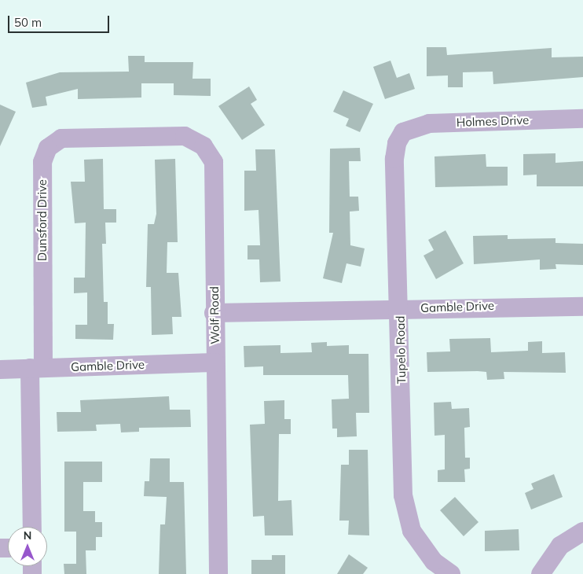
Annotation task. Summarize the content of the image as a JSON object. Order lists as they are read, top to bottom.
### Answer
{
  "streets": {
    "street": [
      "Holmes Drive",
      "Dunsford Drive",
      "Gamble Drive",
      "Wolf Road",
      "Tupelo Road"
    ]
  },
  "crossings": [
    ["Holmes Drive", "Tupelo Road"],
    ["Dunsford Drive", "Gamble Drive"],
    ["Dunsford Drive", "Wolf Road"],
    ["Gamble Drive", "Wolf Road"],
    ["Gamble Drive", "Tupelo Road"]
  ],
  "scale_bar": "50 m",
  "north": "top"
}
